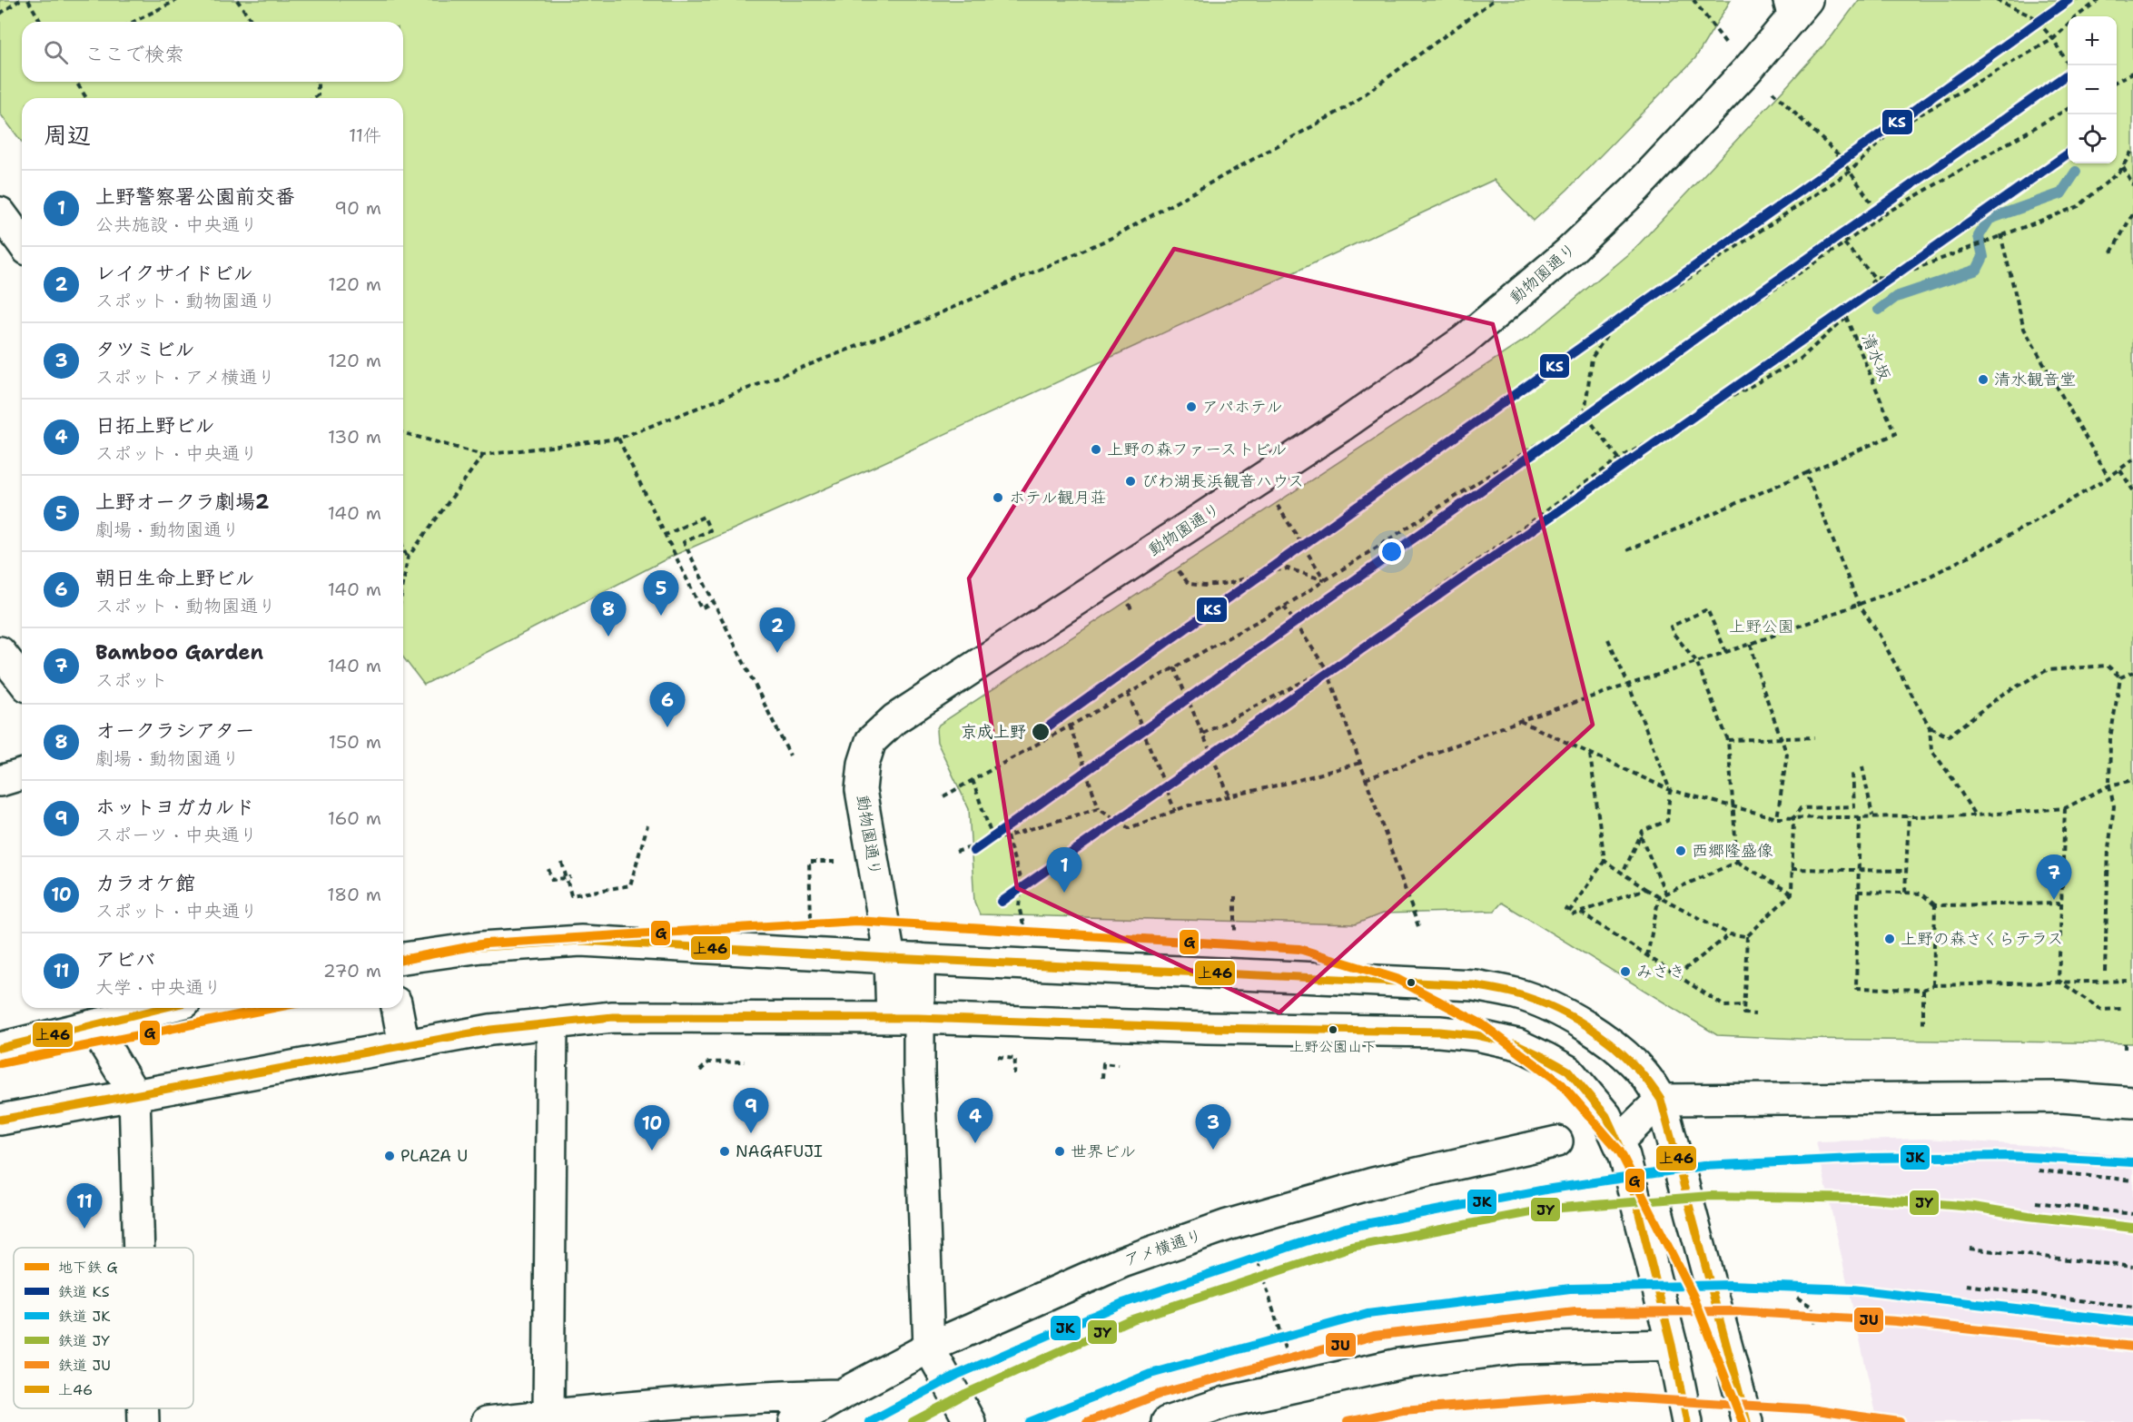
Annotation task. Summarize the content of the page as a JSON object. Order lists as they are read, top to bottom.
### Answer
{
  "streets": {
    "street": ["動物園通り", "アメ横通り"],
    "path": ["清水坂"]
  },
  "crossings": [
    ["動物園通り", "アメ横通り"]
  ],
  "parks": ["上野公園"],
  "places": [
    "清水観音堂",
    "アパホテル",
    "上野の森ファーストビル",
    "びわ湖長浜観音ハウス",
    "ホテル観月荘",
    "京成上野",
    "西郷隆盛像",
    "上野の森さくらテラス",
    "みさき",
    "上野公園山下",
    "NAGAFUJI",
    "世界ビル",
    "PLAZA U"
  ],
  "lines": [
    "rail line KS",
    "metro line G",
    "transit line 上46",
    "rail line JK",
    "rail line JY",
    "rail line JU"
  ],
  "legend": [
    "地下鉄 G",
    "鉄道 KS",
    "鉄道 JK",
    "鉄道 JY",
    "鉄道 JU",
    "上46"
  ],
  "page": {
    "map_buttons": ["+", "−"],
    "search": "ここで検索",
    "heading": ["周辺", "11件"],
    "list": [
      {
        "mark": "1",
        "name": "上野警察署公園前交番",
        "note": "公共施設 · 中央通り",
        "value": "90 m"
      },
      {
        "mark": "2",
        "name": "レイクサイドビル",
        "note": "スポット · 動物園通り",
        "value": "120 m"
      },
      {
        "mark": "3",
        "name": "タツミビル",
        "note": "スポット · アメ横通り",
        "value": "120 m"
      },
      {
        "mark": "4",
        "name": "日拓上野ビル",
        "note": "スポット · 中央通り",
        "value": "130 m"
      },
      {
        "mark": "5",
        "name": "上野オークラ劇場2",
        "note": "劇場 · 動物園通り",
        "value": "140 m"
      },
      {
        "mark": "6",
        "name": "朝日生命上野ビル",
        "note": "スポット · 動物園通り",
        "value": "140 m"
      },
      {
        "mark": "7",
        "name": "Bamboo Garden",
        "note": "スポット",
        "value": "140 m"
      },
      {
        "mark": "8",
        "name": "オークラシアター",
        "note": "劇場 · 動物園通り",
        "value": "150 m"
      },
      {
        "mark": "9",
        "name": "ホットヨガカルド",
        "note": "スポーツ · 中央通り",
        "value": "160 m"
      },
      {
        "mark": "10",
        "name": "カラオケ館",
        "note": "スポット · 中央通り",
        "value": "180 m"
      },
      {
        "mark": "11",
        "name": "アビバ",
        "note": "大学 · 中央通り",
        "value": "270 m"
      }
    ],
    "pins": [
      "5",
      "8",
      "2",
      "6",
      "1",
      "7",
      "9",
      "4",
      "3",
      "10",
      "11"
    ]
  }
}
